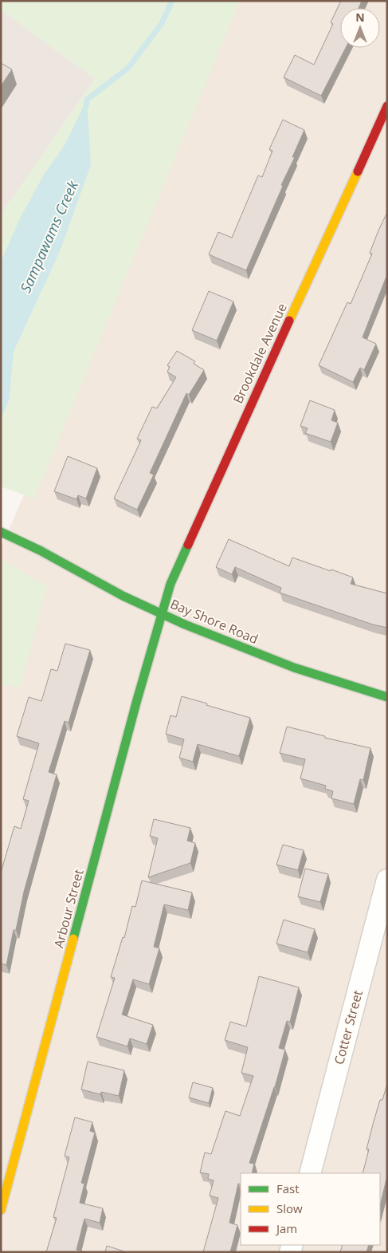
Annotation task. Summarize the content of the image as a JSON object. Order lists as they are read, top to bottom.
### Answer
{
  "streets": {
    "street": [
      "Brookdale Avenue",
      "Bay Shore Road",
      "Arbour Street",
      "Cotter Street"
    ]
  },
  "crossings": [
    ["Brookdale Avenue", "Bay Shore Road"],
    ["Brookdale Avenue", "Arbour Street"],
    ["Bay Shore Road", "Arbour Street"]
  ],
  "water": ["Sampawams Creek"],
  "legend": ["Fast", "Slow", "Jam"],
  "north": "top"
}
